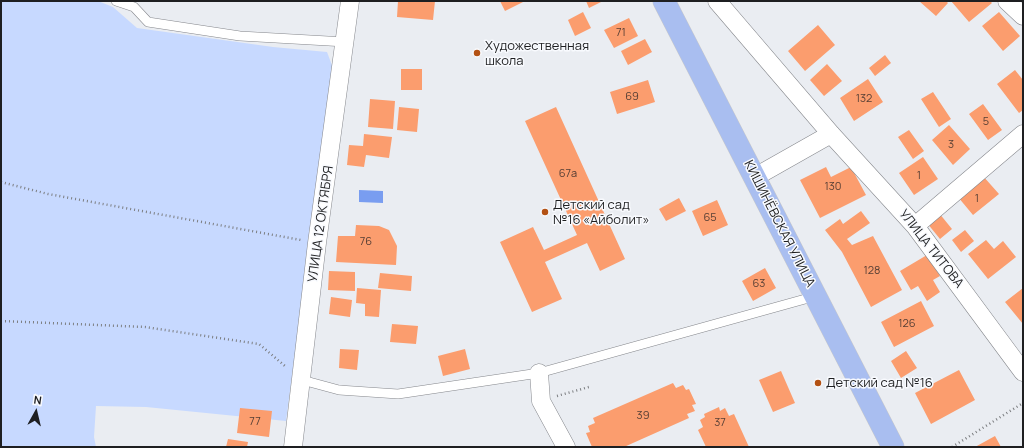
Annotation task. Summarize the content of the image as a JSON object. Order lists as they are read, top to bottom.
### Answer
{
  "streets": {
    "main road": ["КИШИНЁВСКАЯ УЛИЦА"],
    "street": ["УЛИЦА 12 ОКТЯБРЯ", "УЛИЦА ТИТОВА"]
  },
  "places": ["Художественная школа", "Детский сад №16 «Айболит»", "Детский сад №16"],
  "house_numbers": [
    "71",
    "69",
    "132",
    "5",
    "3",
    "67а",
    "1",
    "130",
    "1",
    "65",
    "76",
    "128",
    "63",
    "126",
    "39",
    "77",
    "37"
  ],
  "north": "top"
}
